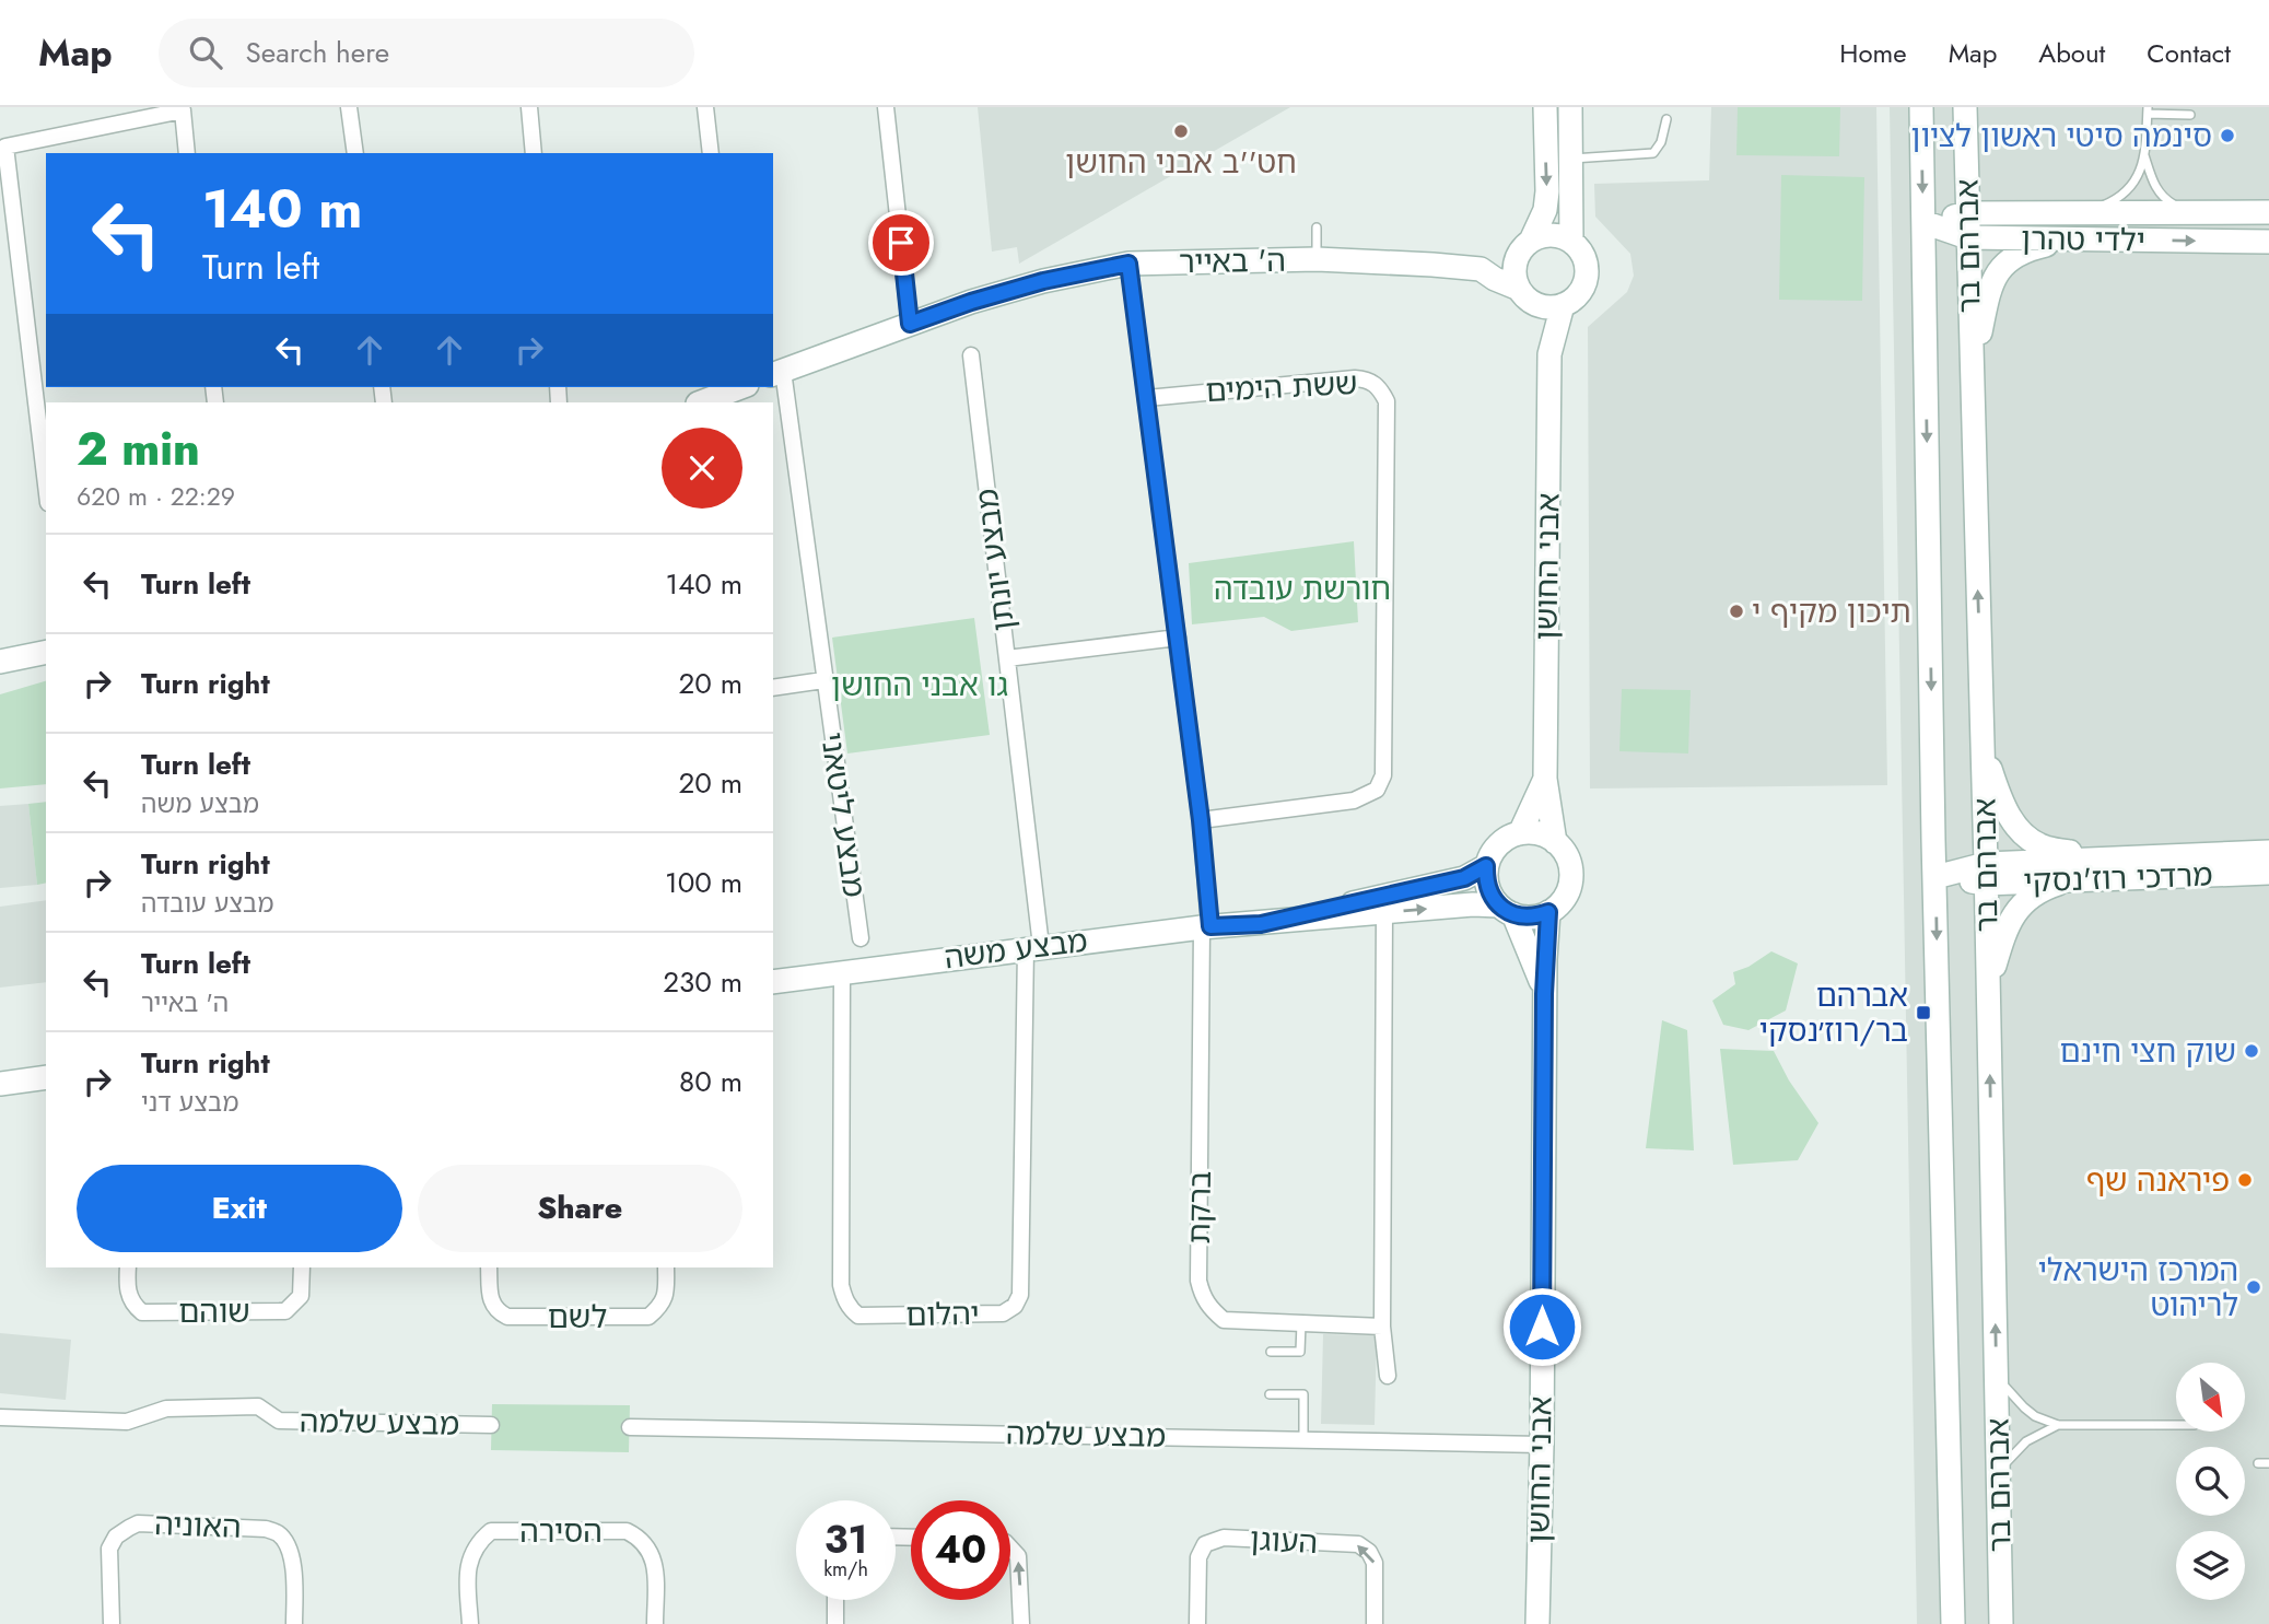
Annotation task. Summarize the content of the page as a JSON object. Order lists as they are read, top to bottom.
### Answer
{
  "streets": {
    "street": [
      "ילדי טהרן",
      "אברהם בר",
      "ה' באייר",
      "ששת הימים",
      "מבצע יונתן",
      "אבני החושן",
      "מבצע ליטאני",
      "מרדכי רוז'נסקי",
      "מבצע משה",
      "ברקת",
      "שוהם",
      "יהלום",
      "לשם",
      "מבצע שלמה",
      "האוניה",
      "הסירה",
      "העוגן"
    ]
  },
  "crossings": [
    ["ילדי טהרן", "אברהם בר"],
    ["אברהם בר", "מרדכי רוז'נסקי"],
    ["ה' באייר", "אבני החושן"],
    ["ה' באייר", "מבצע ליטאני"],
    ["ה' באייר", "ברקת"],
    ["ששת הימים", "ברקת"],
    ["מבצע יונתן", "מבצע משה"],
    ["מבצע יונתן", "יהלום"],
    ["אבני החושן", "מבצע משה"],
    ["אבני החושן", "מבצע שלמה"],
    ["מבצע משה", "ברקת"],
    ["מבצע משה", "יהלום"]
  ],
  "parks": ["חורשת עובדה", "גו אבני החושן"],
  "places": {
    "other": [
      "חט''ב אבני החושן",
      "סינמה סיטי ראשון לציון",
      "תיכון מקיף י",
      "שוק חצי חינם",
      "פיראנה שף",
      "המרכז הישראלי לריהוט"
    ],
    "transit": ["אברהם בר/רוז׳נסקי"]
  },
  "north": "bottom right",
  "page": {
    "header": "Map",
    "search": "Search here",
    "nav": [
      "Home",
      "Map",
      "About",
      "Contact"
    ],
    "turn": ["140 m", "Turn left"],
    "heading": ["2 min", "620 m · 22:29"],
    "list": [
      {
        "name": "Turn left",
        "value": "140 m"
      },
      {
        "name": "Turn right",
        "value": "20 m"
      },
      {
        "name": "Turn left",
        "note": "מבצע משה",
        "value": "20 m"
      },
      {
        "name": "Turn right",
        "note": "מבצע עובדה",
        "value": "100 m"
      },
      {
        "name": "Turn left",
        "note": "ה' באייר",
        "value": "230 m"
      },
      {
        "name": "Turn right",
        "note": "מבצע דני",
        "value": "80 m"
      }
    ],
    "buttons": ["Exit", "Share"],
    "speed": "31 km/h",
    "limit": "40"
  }
}
